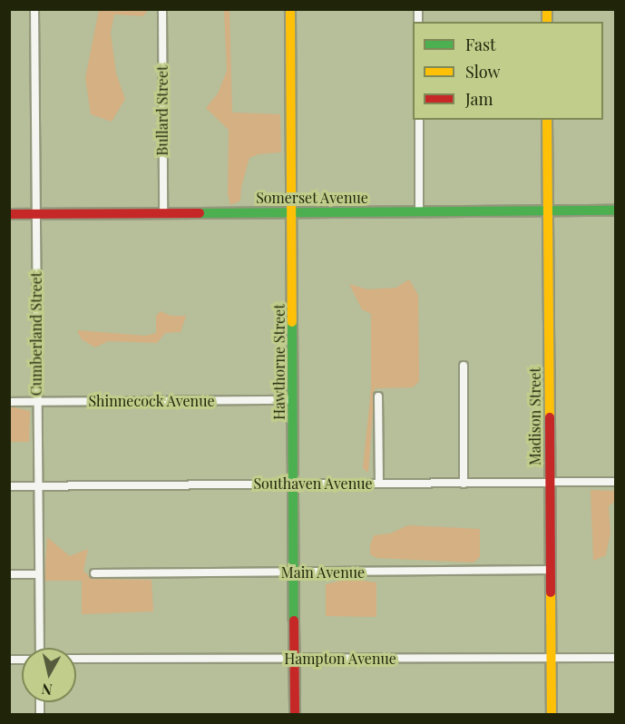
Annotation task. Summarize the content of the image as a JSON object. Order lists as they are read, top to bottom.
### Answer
{
  "streets": {
    "street": [
      "Bullard Street",
      "Somerset Avenue",
      "Cumberland Street",
      "Hawthorne Street",
      "Shinnecock Avenue",
      "Madison Street",
      "Southaven Avenue",
      "Main Avenue",
      "Hampton Avenue"
    ]
  },
  "crossings": [
    ["Bullard Street", "Somerset Avenue"],
    ["Somerset Avenue", "Cumberland Street"],
    ["Somerset Avenue", "Hawthorne Street"],
    ["Somerset Avenue", "Madison Street"],
    ["Cumberland Street", "Shinnecock Avenue"],
    ["Cumberland Street", "Southaven Avenue"],
    ["Hawthorne Street", "Shinnecock Avenue"],
    ["Hawthorne Street", "Southaven Avenue"],
    ["Hawthorne Street", "Main Avenue"],
    ["Hawthorne Street", "Hampton Avenue"],
    ["Madison Street", "Southaven Avenue"],
    ["Madison Street", "Main Avenue"],
    ["Madison Street", "Hampton Avenue"]
  ],
  "legend": ["Fast", "Slow", "Jam"],
  "north": "bottom"
}
